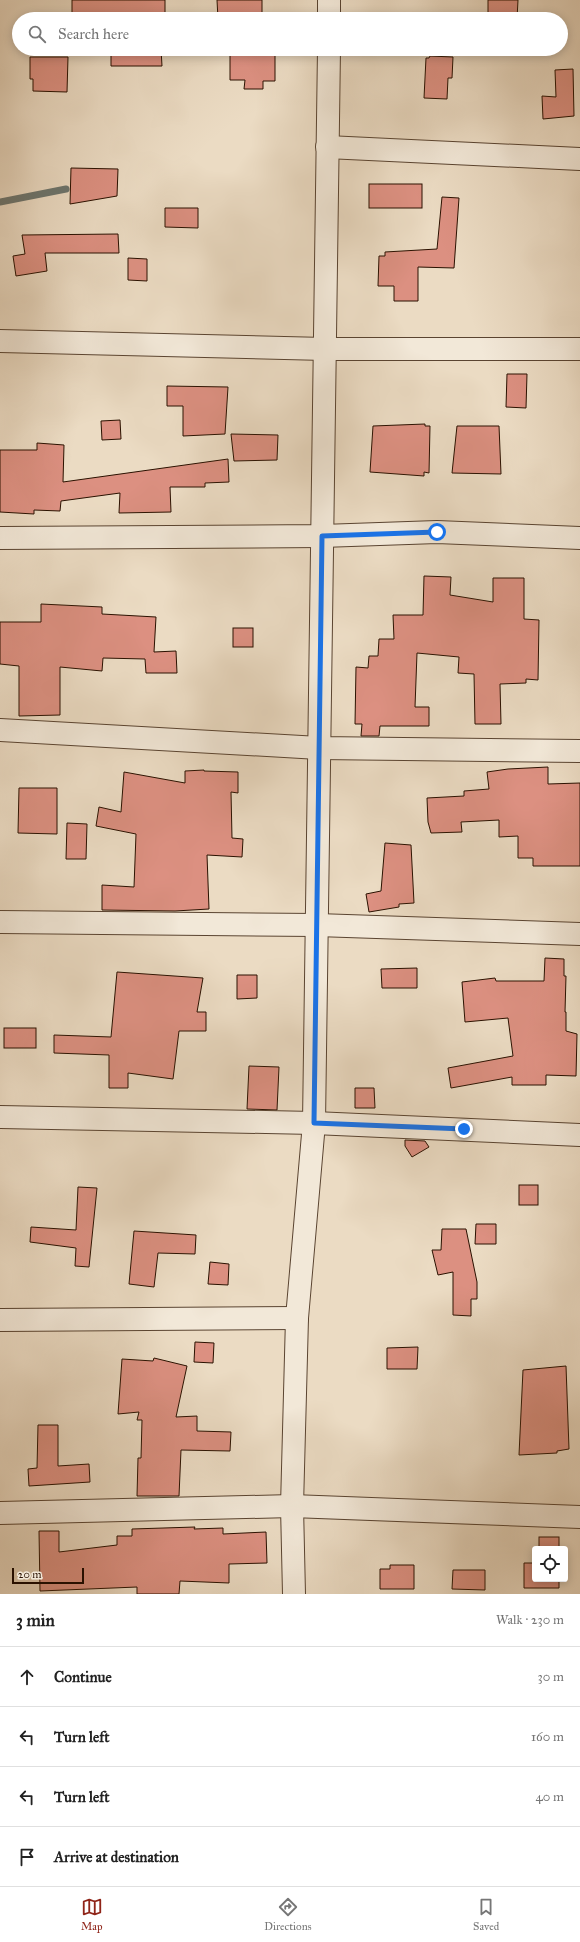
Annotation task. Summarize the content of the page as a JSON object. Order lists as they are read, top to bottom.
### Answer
{
  "scale_bar": "20 m",
  "page": {
    "search": "Search here",
    "scale": "20 m",
    "heading": ["3 min", "Walk · 230 m"],
    "list": [
      ["Continue", "30 m"],
      ["Turn left", "160 m"],
      ["Turn left", "40 m"],
      "Arrive at destination"
    ],
    "nav": ["Map", "Directions", "Saved"]
  }
}
